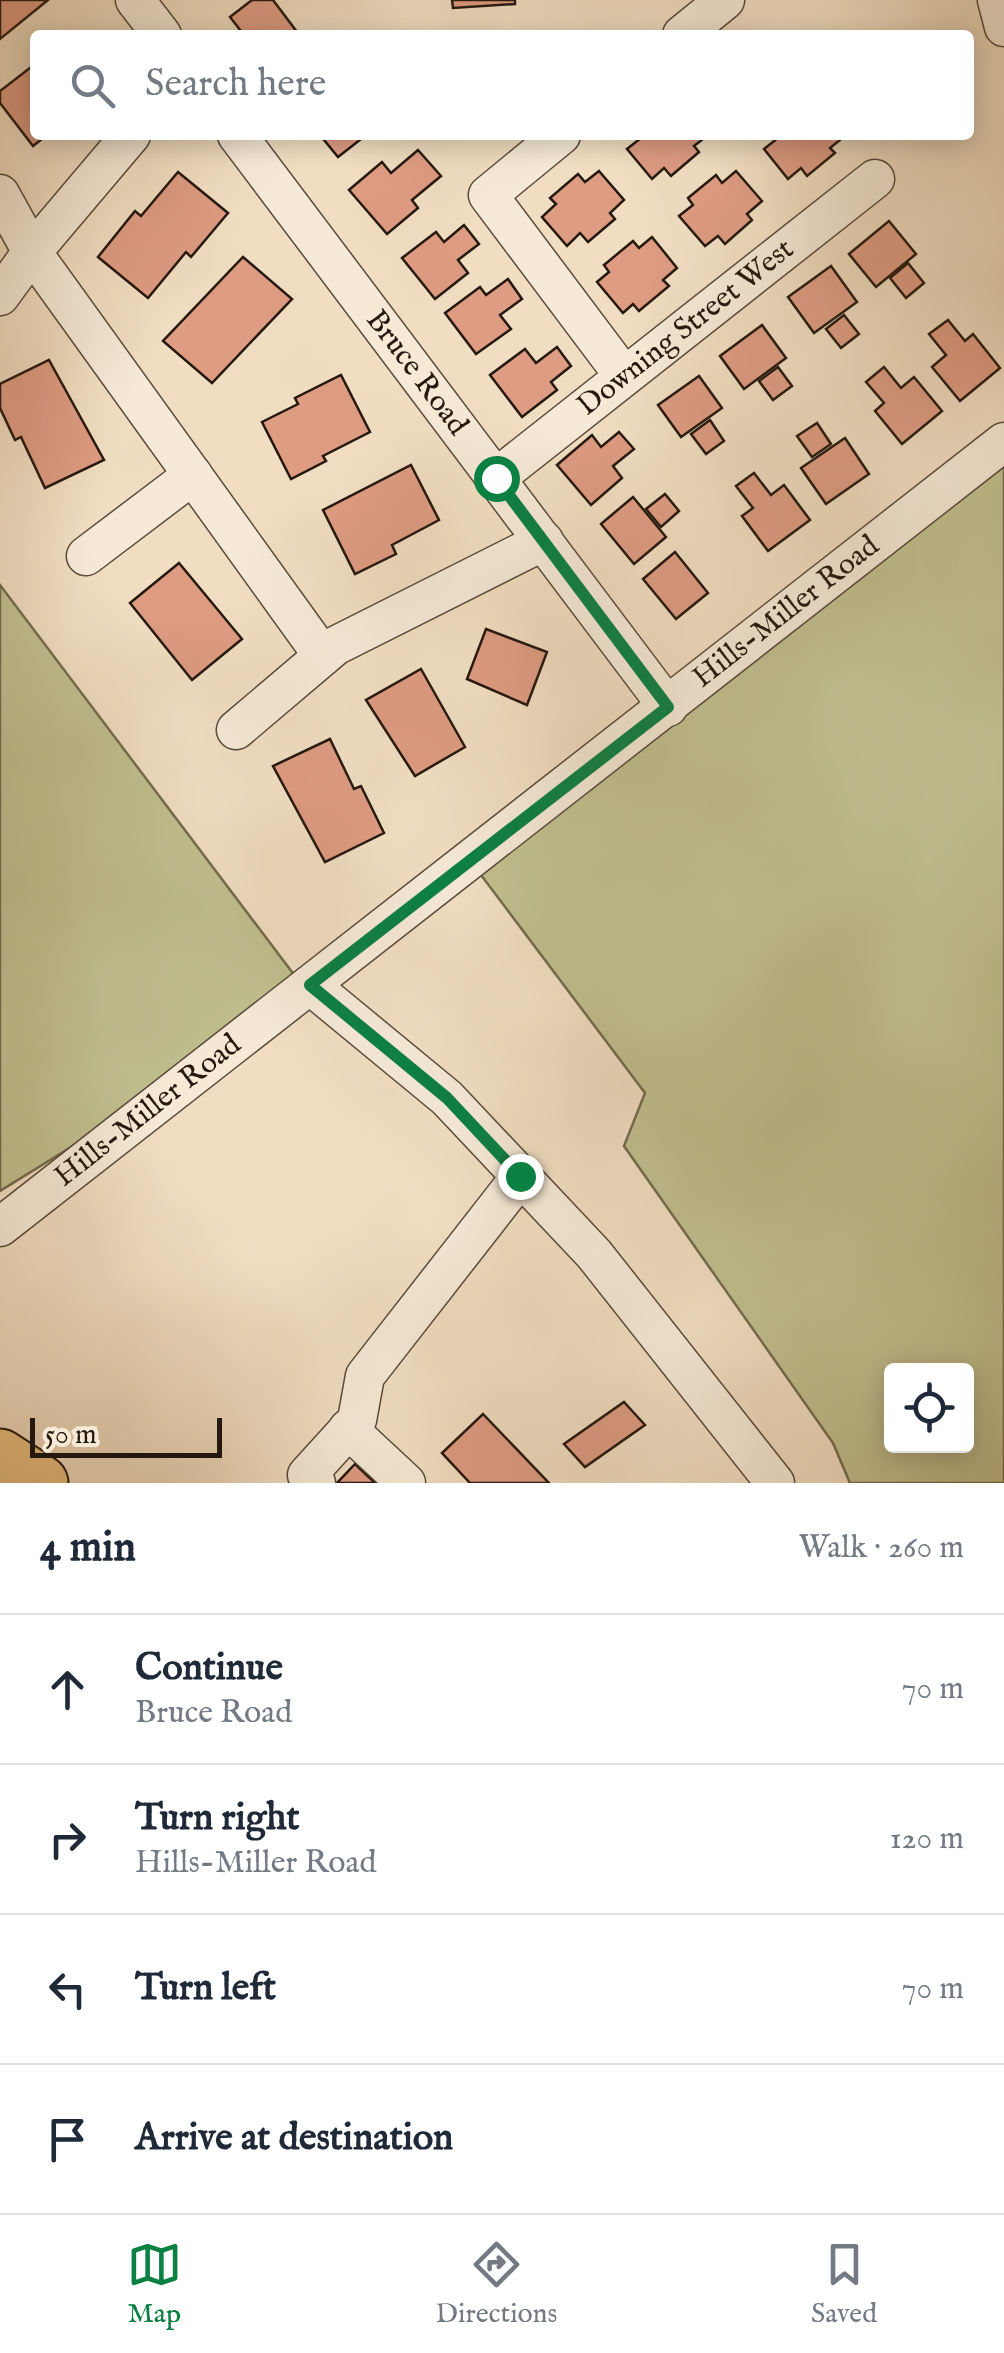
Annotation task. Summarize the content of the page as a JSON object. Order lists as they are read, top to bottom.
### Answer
{
  "streets": {
    "street": ["Downing Street West", "Bruce Road", "Hills-Miller Road"]
  },
  "crossings": [
    ["Downing Street West", "Bruce Road"],
    ["Bruce Road", "Hills-Miller Road"]
  ],
  "scale_bar": "50 m",
  "page": {
    "search": "Search here",
    "scale": "50 m",
    "heading": ["4 min", "Walk · 260 m"],
    "list": [
      ["Continue", "Bruce Road", "70 m"],
      ["Turn right", "Hills-Miller Road", "120 m"],
      ["Turn left", "70 m"],
      "Arrive at destination"
    ],
    "nav": ["Map", "Directions", "Saved"]
  }
}
